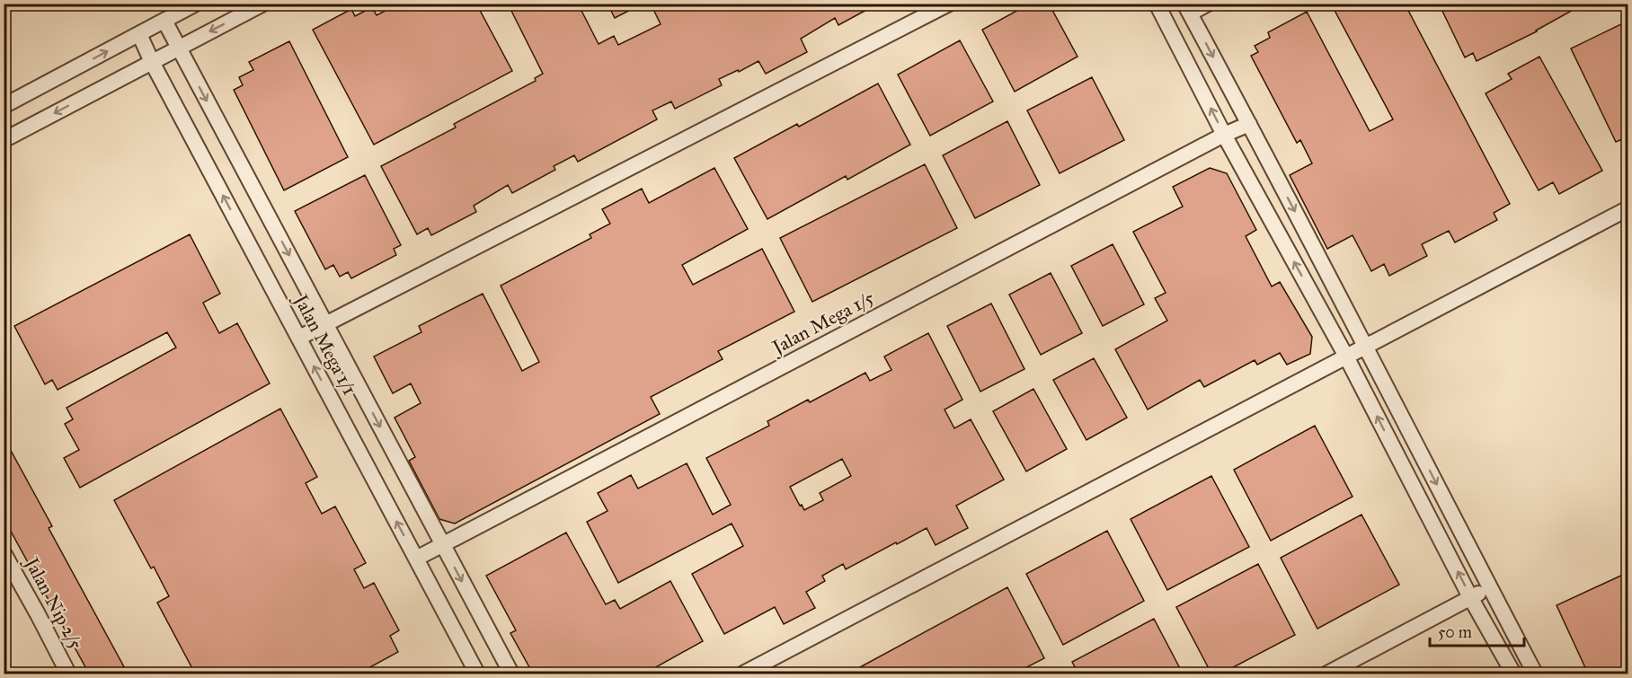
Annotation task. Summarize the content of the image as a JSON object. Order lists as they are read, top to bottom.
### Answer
{
  "streets": {
    "street": ["Jalan Mega 1/5", "Jalan Mega 1/1", "Jalan Nip 2/5"]
  },
  "crossings": [
    ["Jalan Mega 1/5", "Jalan Mega 1/1"]
  ],
  "scale_bar": "50 m"
}
